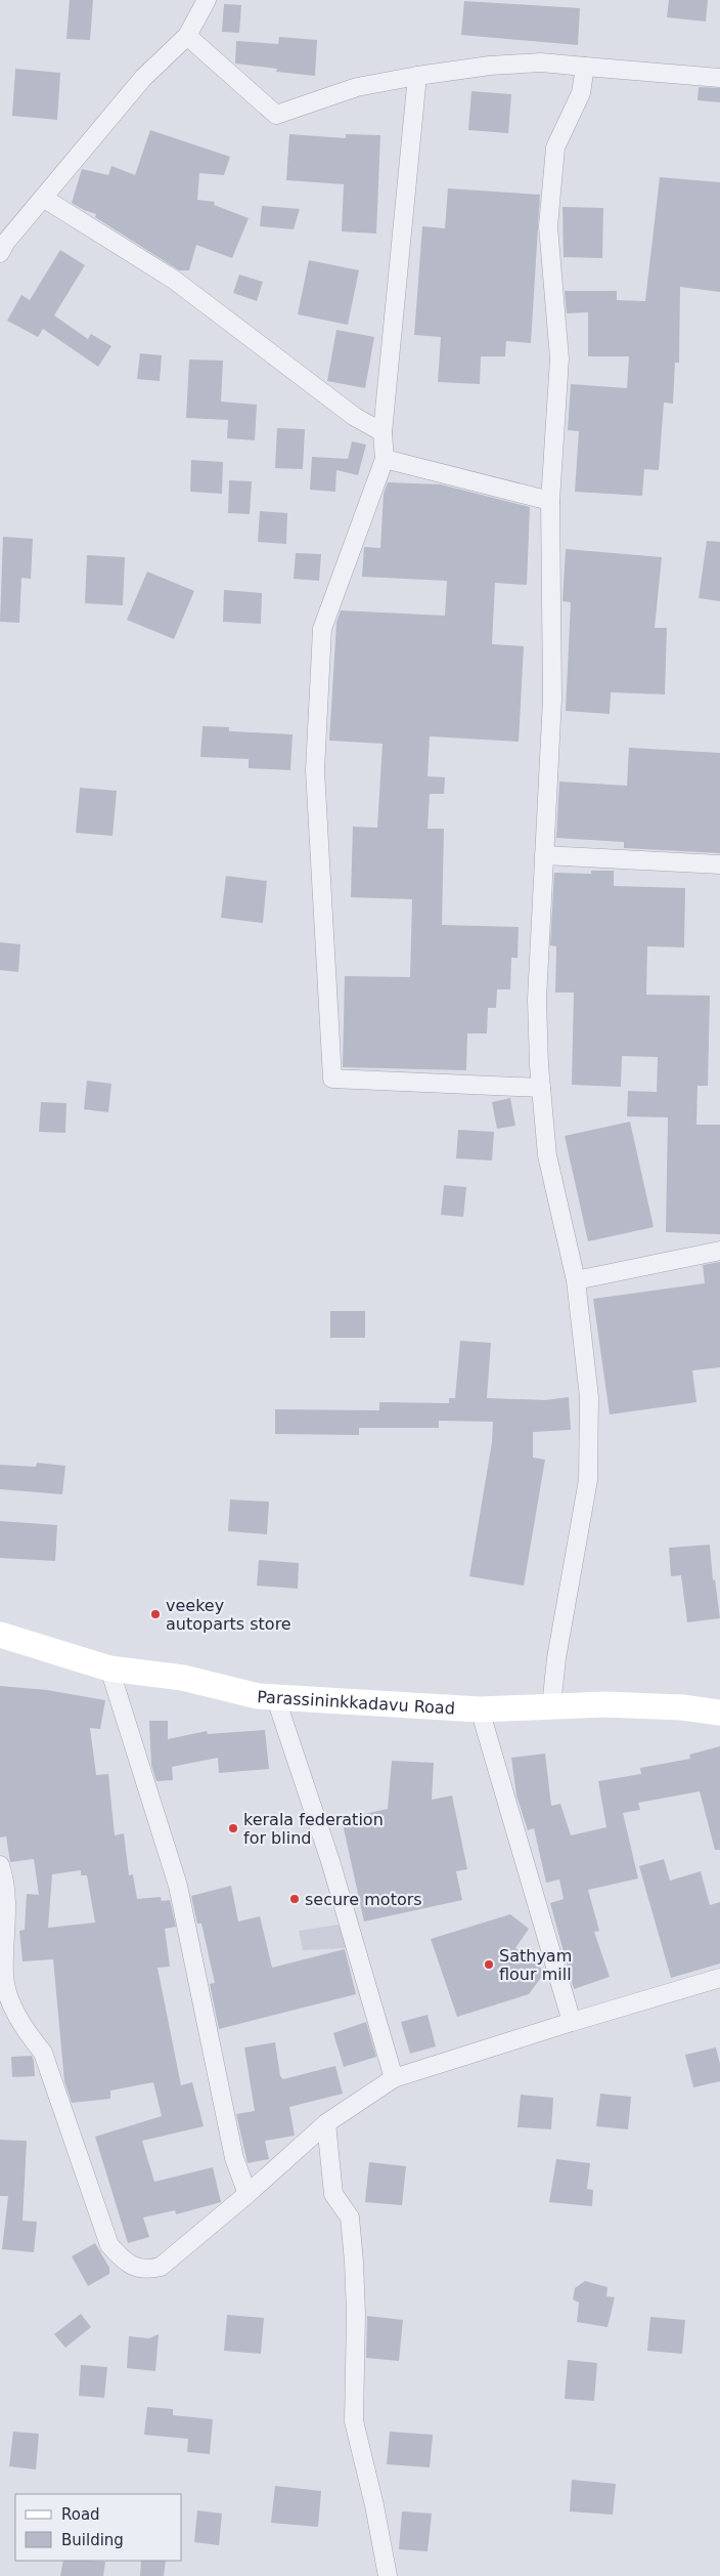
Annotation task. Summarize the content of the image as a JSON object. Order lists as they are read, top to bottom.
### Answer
{
  "streets": {
    "main road": ["Parassininkkadavu Road"]
  },
  "places": [
    "veekey autoparts store",
    "kerala federation for blind",
    "secure motors",
    "Sathyam flour mill"
  ],
  "legend": ["Road", "Building"]
}
